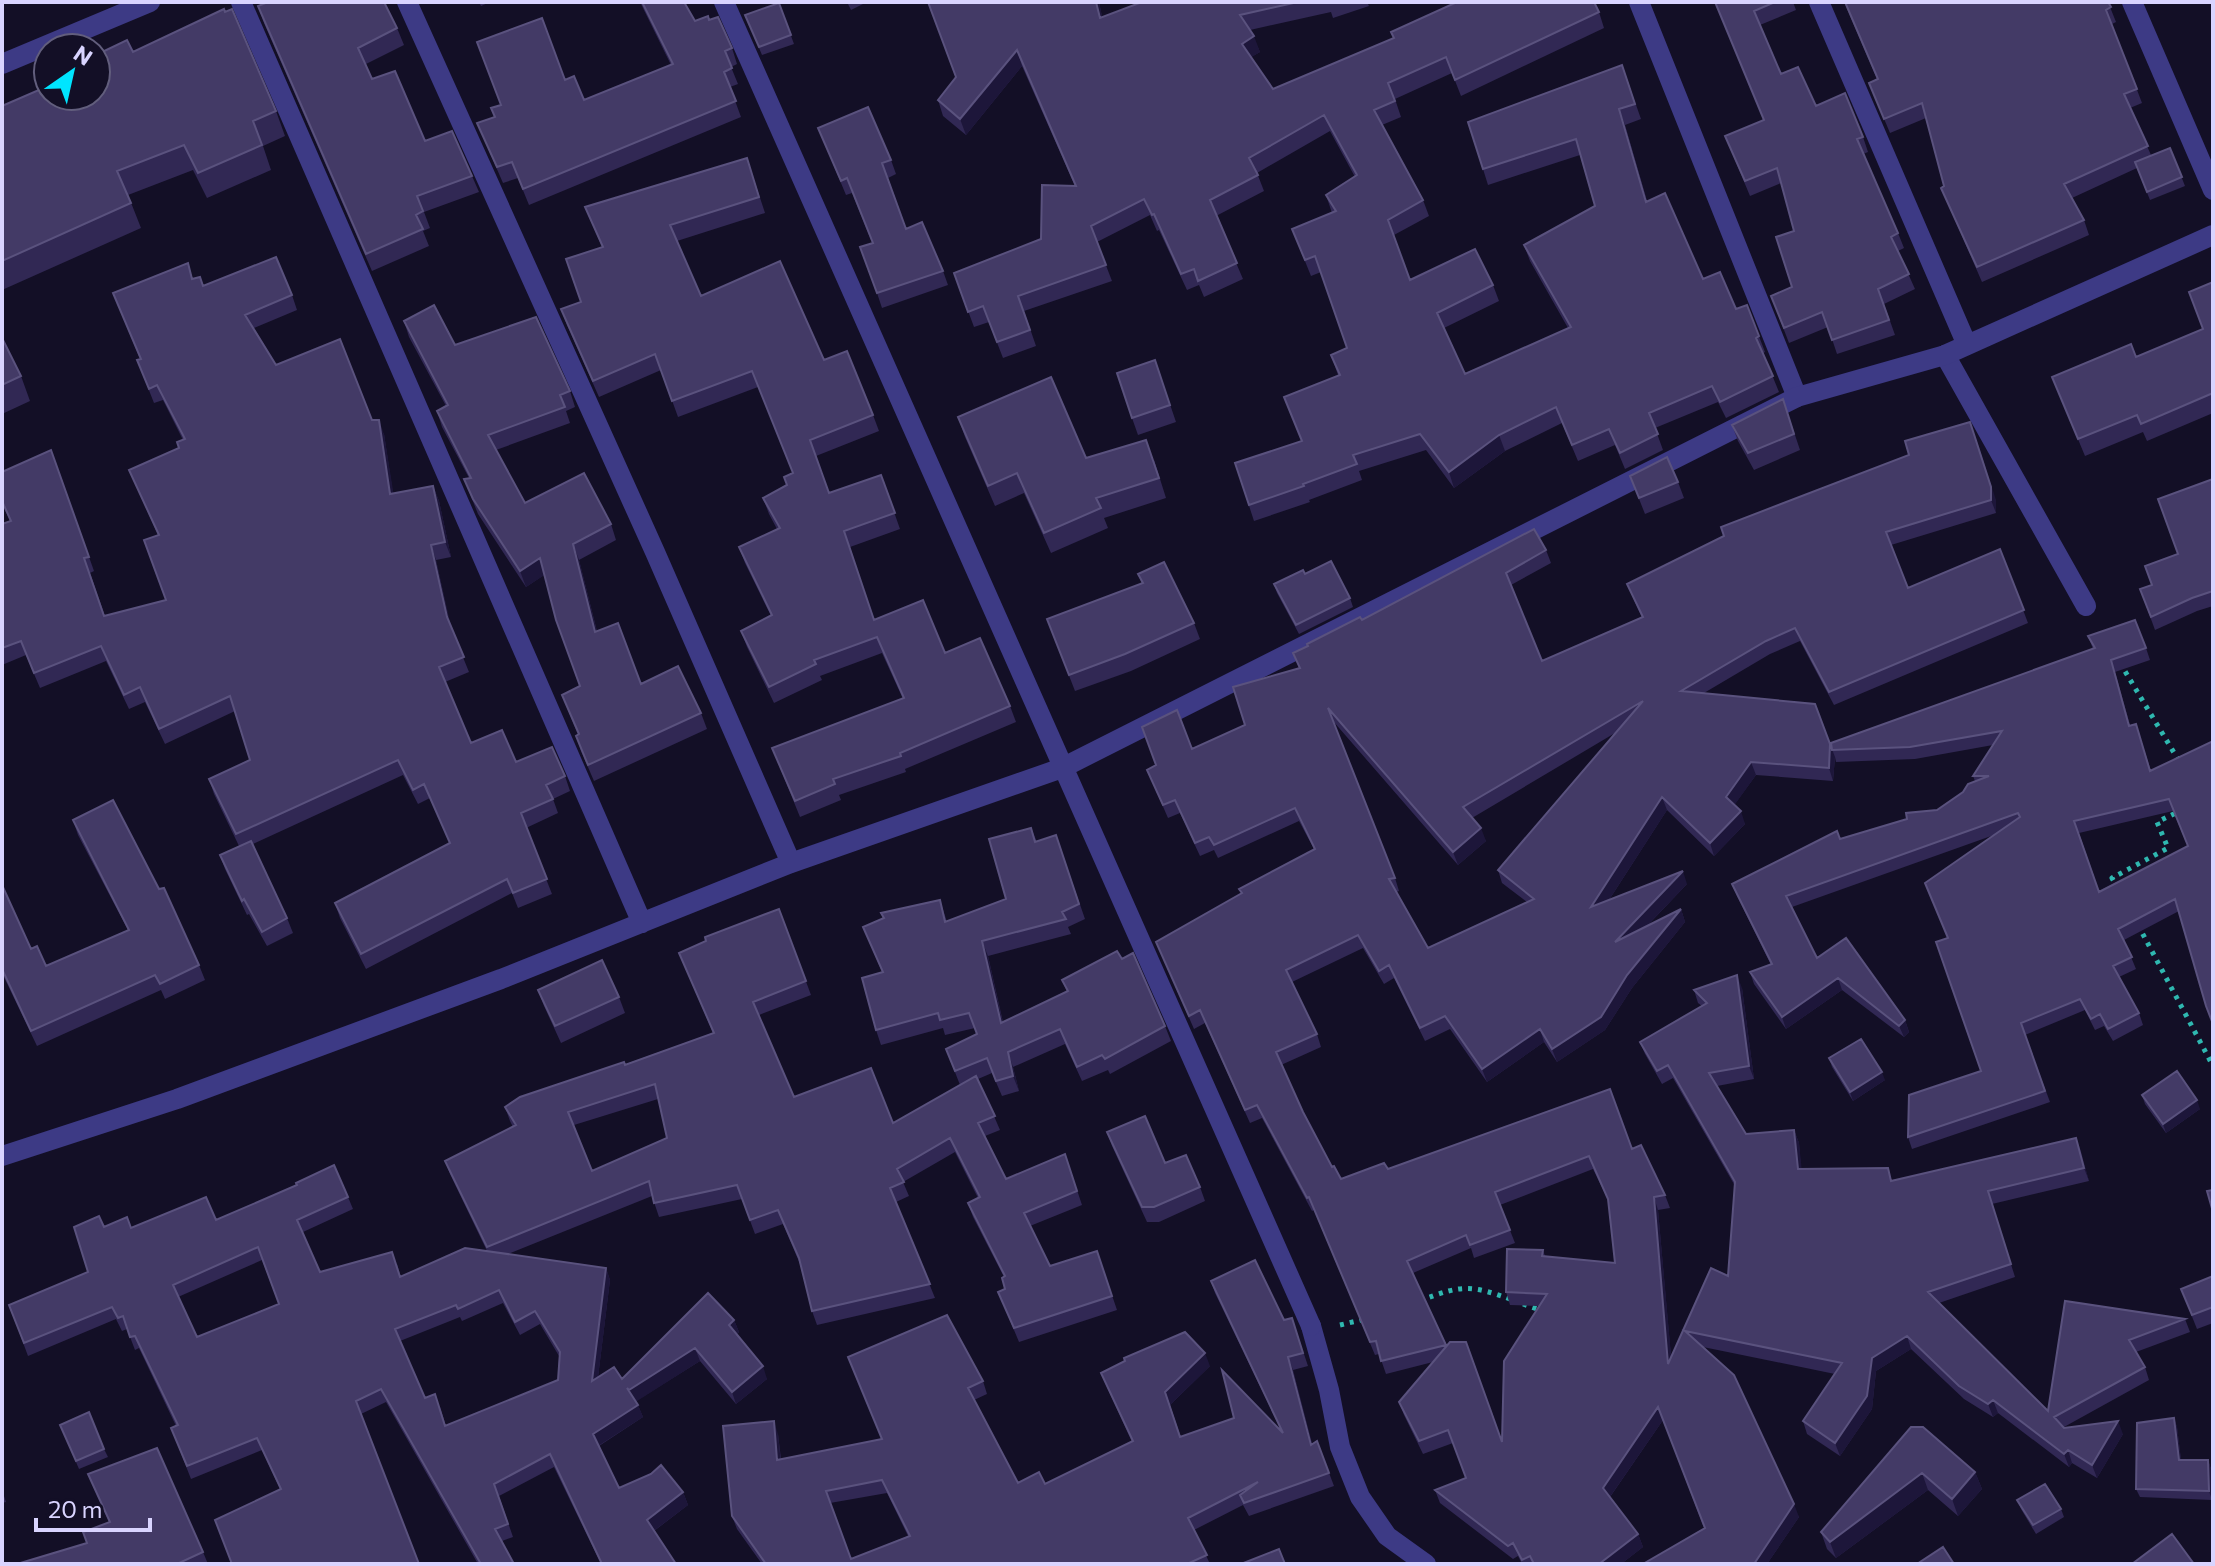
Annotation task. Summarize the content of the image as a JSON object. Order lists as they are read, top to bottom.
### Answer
{
  "scale_bar": "20 m",
  "north": "top right"
}
